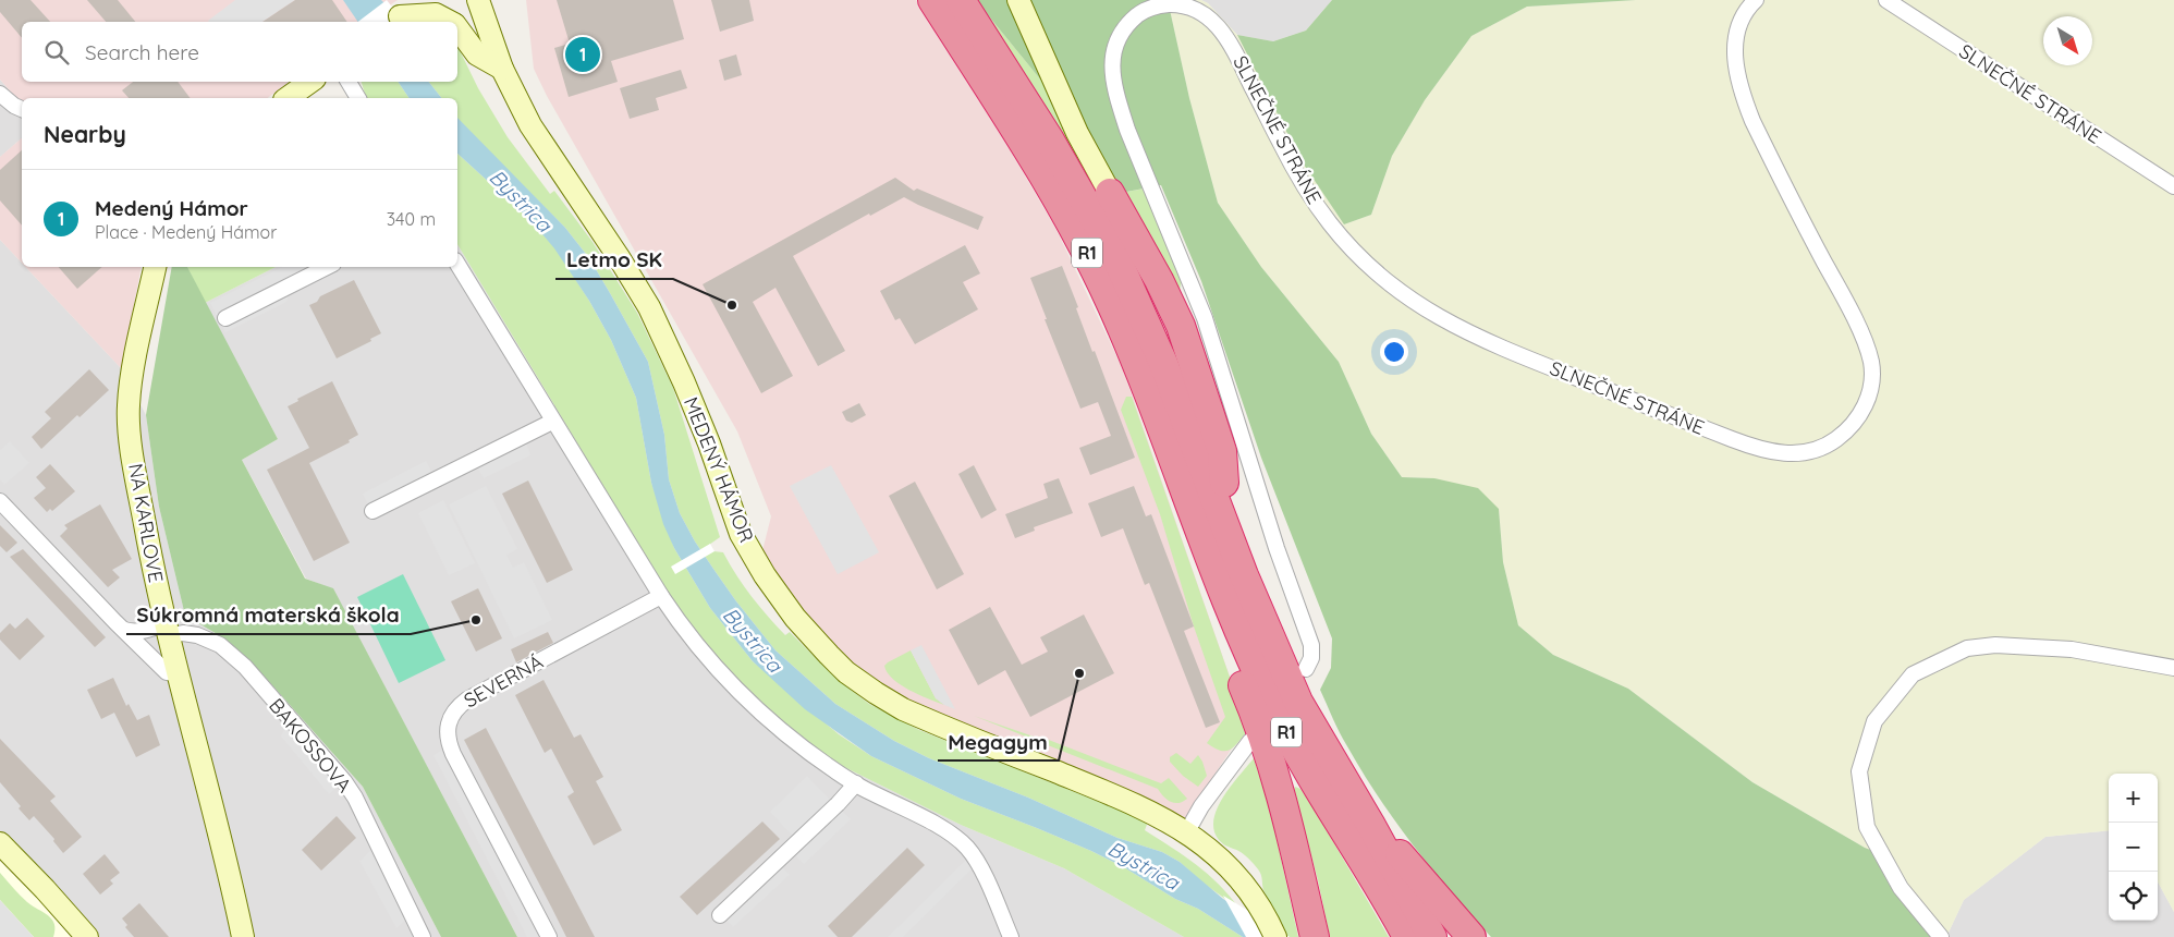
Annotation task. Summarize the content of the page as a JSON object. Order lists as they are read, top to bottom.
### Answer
{
  "streets": {
    "highway": ["R1"],
    "street": [
      "SLNEČNÉ STRÁNE",
      "MEDENÝ HÁMOR",
      "NA KARLOVE",
      "SEVERNÁ",
      "BAKOSSOVA"
    ]
  },
  "crossings": [
    ["NA KARLOVE", "BAKOSSOVA"]
  ],
  "water": ["Bystrica"],
  "places": ["Letmo SK", "Súkromná materská škola", "Megagym"],
  "north": "bottom right",
  "page": {
    "search": "Search here",
    "pins": "1",
    "heading": "Nearby",
    "list": [
      {
        "mark": "1",
        "name": "Medený Hámor",
        "note": "Place · Medený Hámor",
        "value": "340 m"
      }
    ],
    "map_buttons": ["+", "−"]
  }
}
